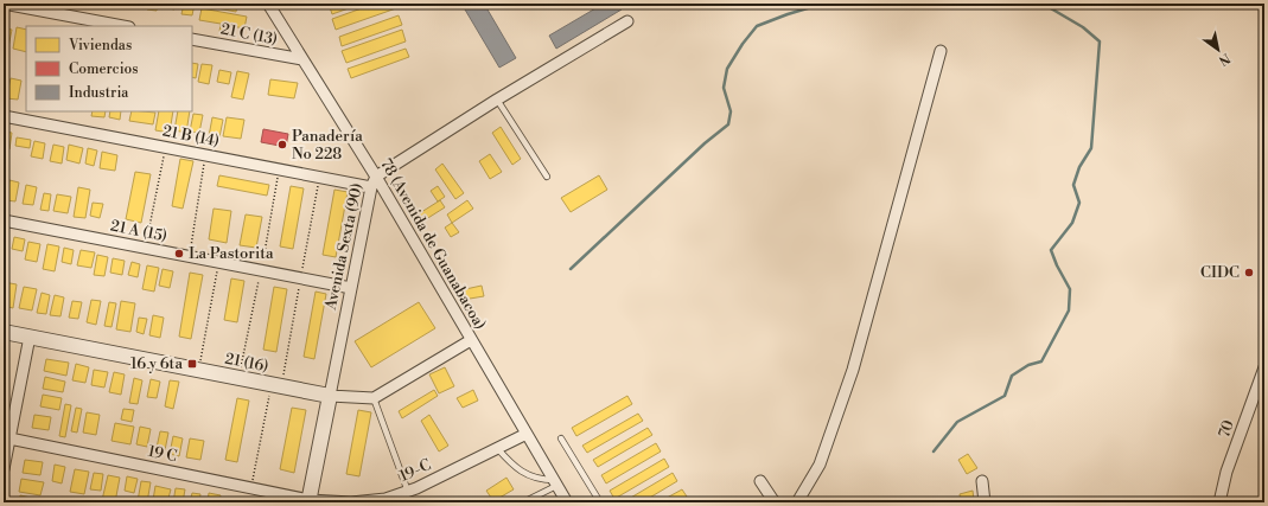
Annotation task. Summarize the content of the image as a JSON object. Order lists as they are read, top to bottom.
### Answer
{
  "streets": {
    "street": [
      "21 C (13)",
      "21 B (14)",
      "21 A (15)",
      "78 (Avenida de Guanabacoa)",
      "Avenida Sexta (90)",
      "21 (16)",
      "70",
      "19 C",
      "19-C"
    ]
  },
  "crossings": [
    ["21 C (13)", "78 (Avenida de Guanabacoa)"],
    ["21 B (14)", "78 (Avenida de Guanabacoa)"],
    ["21 B (14)", "Avenida Sexta (90)"],
    ["21 A (15)", "Avenida Sexta (90)"],
    ["78 (Avenida de Guanabacoa)", "Avenida Sexta (90)"],
    ["78 (Avenida de Guanabacoa)", "19-C"],
    ["Avenida Sexta (90)", "21 (16)"],
    ["Avenida Sexta (90)", "19 C"],
    ["Avenida Sexta (90)", "19-C"],
    ["19 C", "19-C"]
  ],
  "places": {
    "other": ["Panadería No 228", "La Pastorita", "CIDC"],
    "transit": ["16 y 6ta"]
  },
  "legend": ["Viviendas", "Comercios", "Industria"],
  "north": "bottom right"
}
